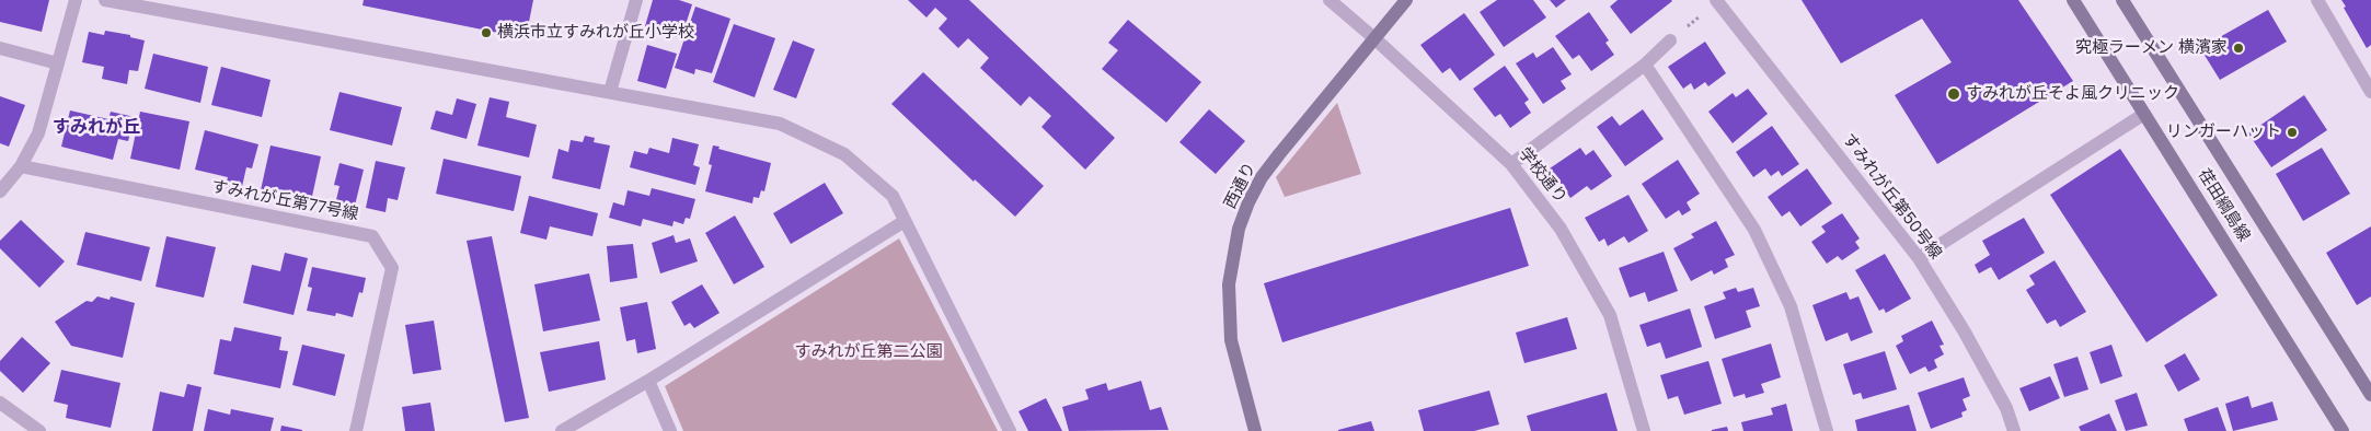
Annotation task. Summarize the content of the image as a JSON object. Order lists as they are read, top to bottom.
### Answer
{
  "streets": {
    "main road": ["西通り", "荏田綱島線"],
    "street": ["学校通り", "すみれが丘第50号線", "すみれが丘第77号線"]
  },
  "crossings": [
    ["学校通り", "西通り"]
  ],
  "districts": ["すみれが丘"],
  "parks": ["すみれが丘第二公園"],
  "places": [
    "横浜市立すみれが丘小学校",
    "究極ラーメン 横濱家",
    "すみれが丘そよ風クリニック",
    "リンガーハット"
  ]
}
